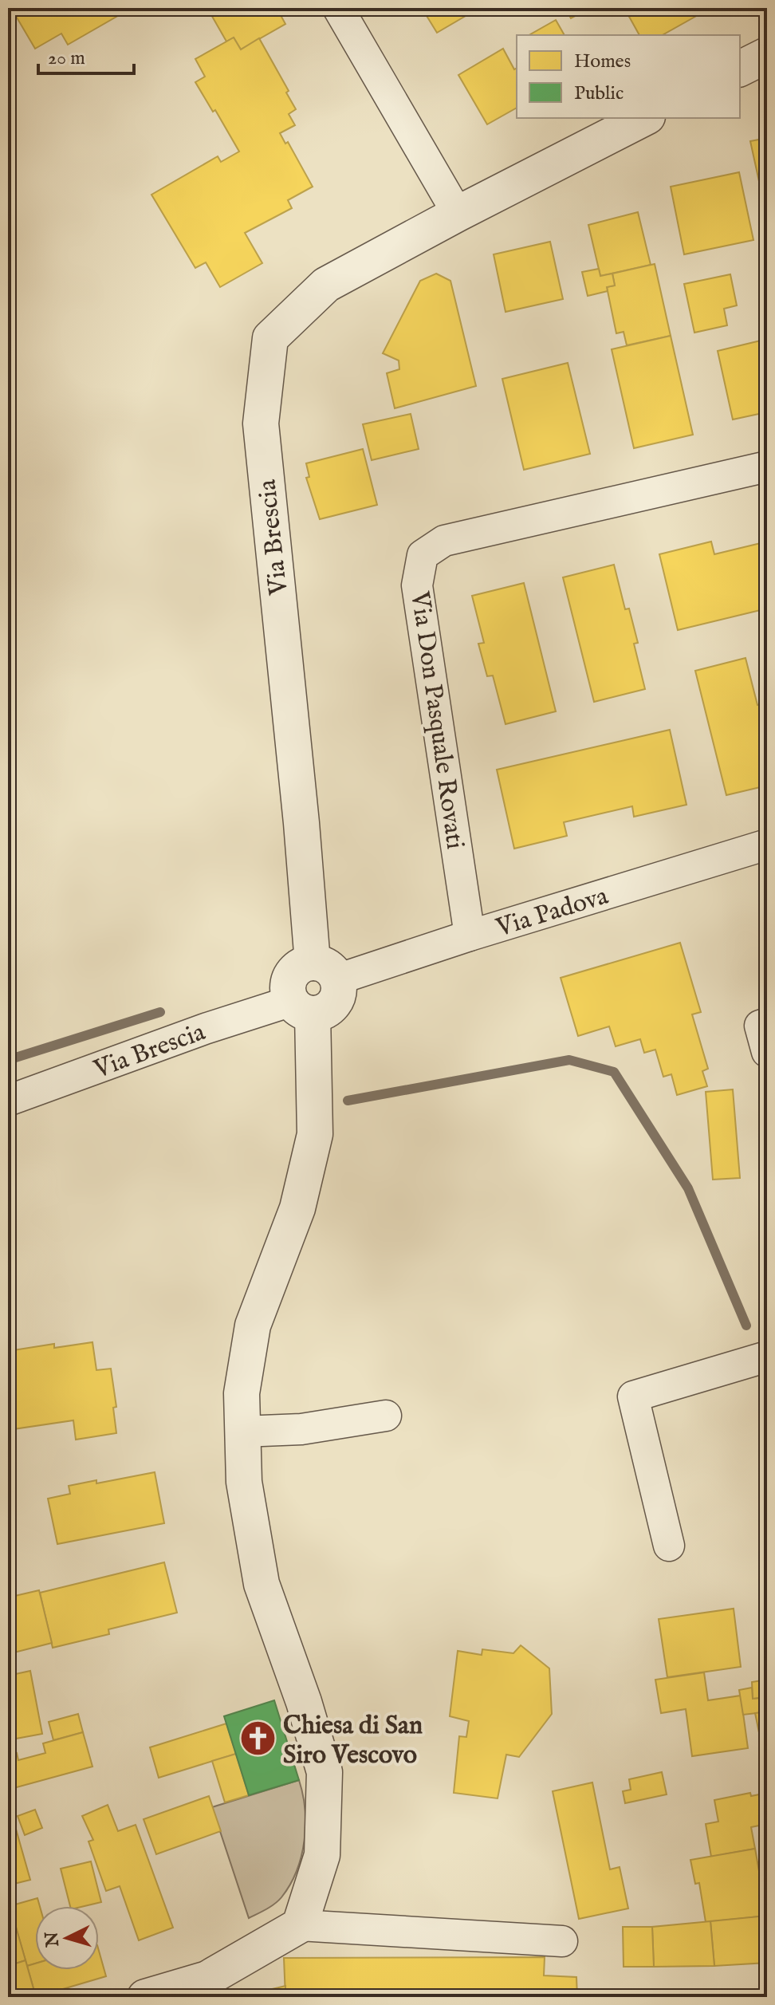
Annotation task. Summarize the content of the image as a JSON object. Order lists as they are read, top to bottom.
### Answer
{
  "streets": {
    "street": ["Via Brescia", "Via Don Pasquale Rovati", "Via Padova"]
  },
  "crossings": [
    ["Via Brescia", "Via Padova"],
    ["Via Don Pasquale Rovati", "Via Padova"]
  ],
  "places": {
    "church": ["Chiesa di San Siro Vescovo"]
  },
  "legend": ["Homes", "Public"],
  "scale_bar": "20 m",
  "north": "left"
}
